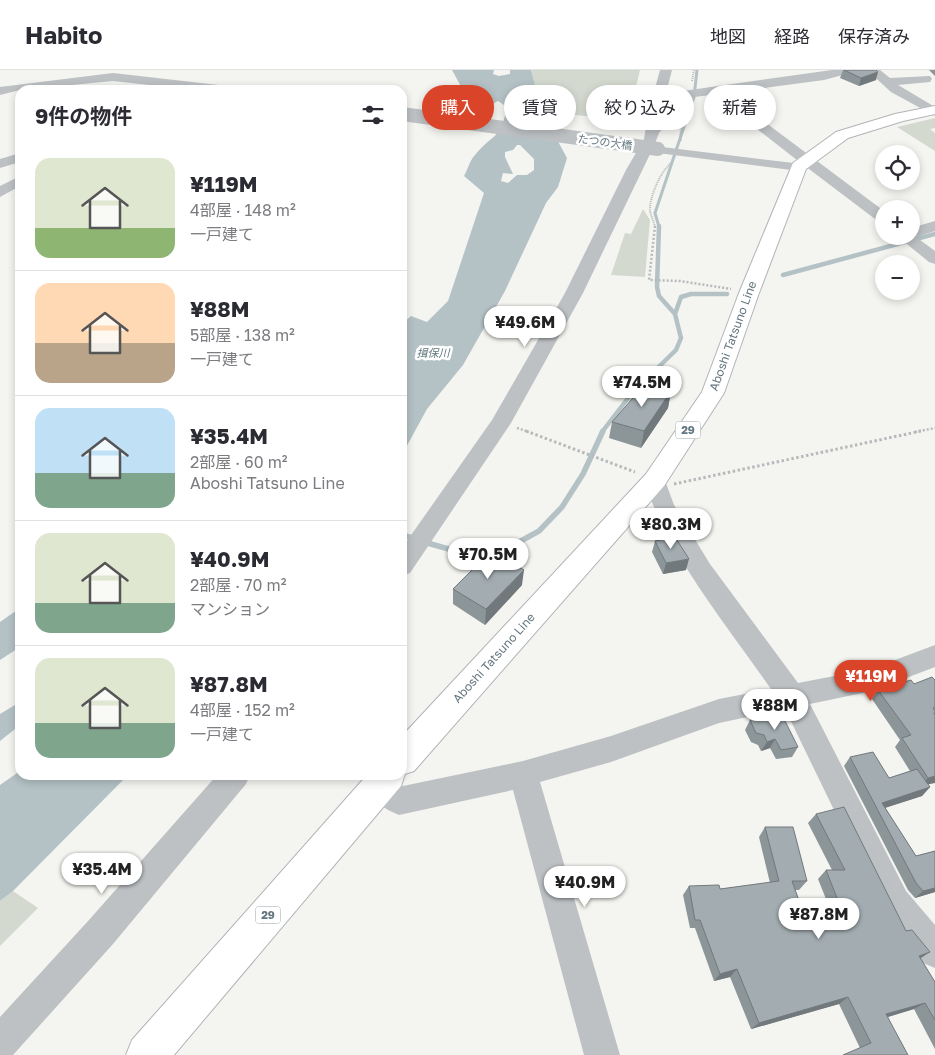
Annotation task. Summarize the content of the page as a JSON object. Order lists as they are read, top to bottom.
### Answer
{
  "streets": {
    "main road": ["Aboshi Tatsuno Line", "29"],
    "street": ["たつの大橋"]
  },
  "crossings": [
    ["たつの大橋", "Aboshi Tatsuno Line"]
  ],
  "water": ["揖保川"],
  "page": {
    "header": "Habito",
    "nav": ["地図", "経路", "保存済み"],
    "chip": [
      "購入",
      "賃貸",
      "絞り込み",
      "新着"
    ],
    "heading": "9件の物件",
    "map_buttons": ["+", "−"],
    "list": [
      {
        "name": "¥119M",
        "note": "4部屋 · 148 m² · 一戸建て"
      },
      {
        "name": "¥88M",
        "note": "5部屋 · 138 m² · 一戸建て"
      },
      {
        "name": "¥35.4M",
        "note": "2部屋 · 60 m² · Aboshi Tatsuno Line"
      },
      {
        "name": "¥40.9M",
        "note": "2部屋 · 70 m² · マンション"
      },
      {
        "name": "¥87.8M",
        "note": "4部屋 · 152 m² · 一戸建て"
      }
    ],
    "price": [
      "¥49.6M",
      "¥74.5M",
      "¥80.3M",
      "¥70.5M",
      "¥119M",
      "¥88M",
      "¥35.4M",
      "¥40.9M",
      "¥87.8M"
    ]
  }
}
